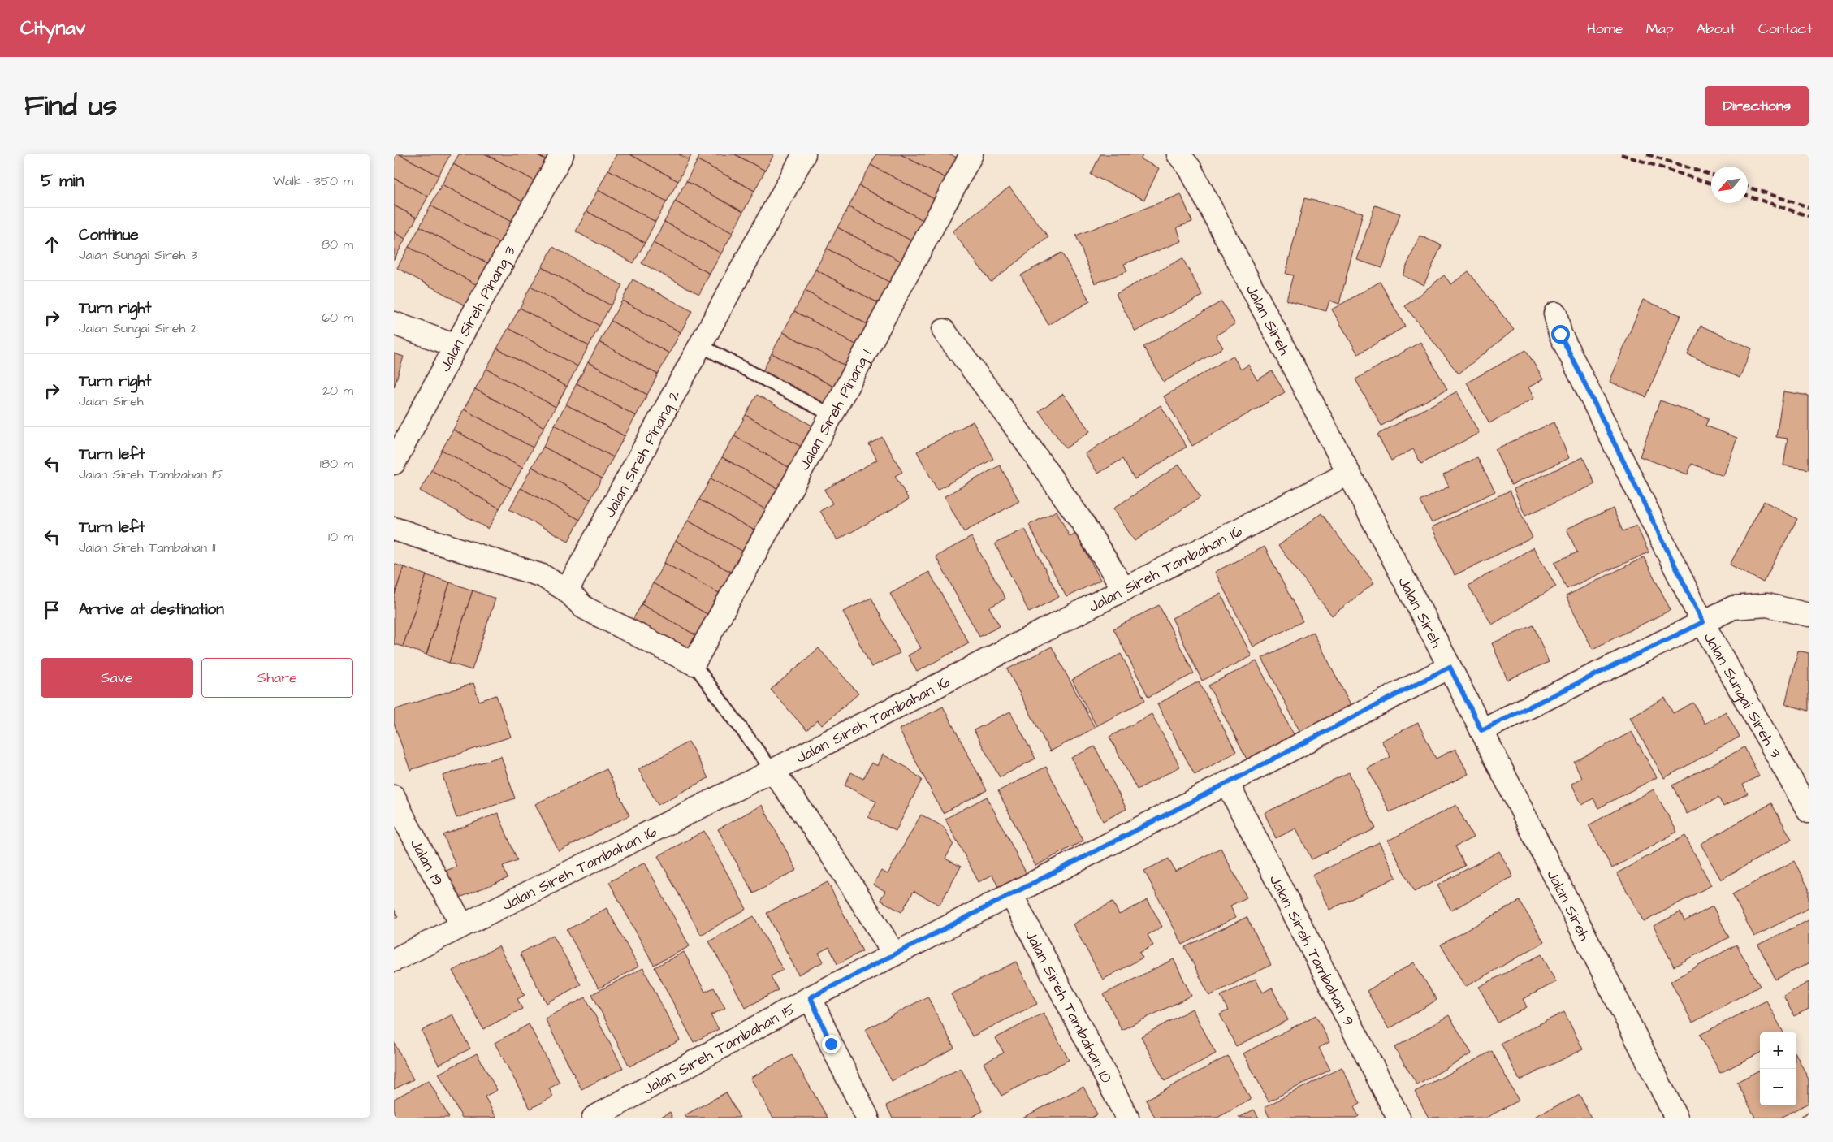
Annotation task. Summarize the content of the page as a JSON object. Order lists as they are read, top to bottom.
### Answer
{
  "streets": {
    "street": [
      "Jalan Sireh Pinang 3",
      "Jalan Sireh",
      "Jalan Sireh Pinang 1",
      "Jalan Sireh Pinang 2",
      "Jalan Sireh Tambahan 16",
      "Jalan Sungai Sireh 3",
      "Jalan 19",
      "Jalan Sireh Tambahan 9",
      "Jalan Sireh Tambahan 10",
      "Jalan Sireh Tambahan 15"
    ]
  },
  "crossings": [
    ["Jalan Sireh", "Jalan Sireh Tambahan 16"],
    ["Jalan Sireh", "Jalan Sireh Tambahan 15"],
    ["Jalan Sireh Tambahan 16", "Jalan 19"],
    ["Jalan Sireh Tambahan 9", "Jalan Sireh Tambahan 15"],
    ["Jalan Sireh Tambahan 10", "Jalan Sireh Tambahan 15"]
  ],
  "north": "bottom left",
  "page": {
    "header": "Citynav",
    "nav": [
      "Home",
      "Map",
      "About",
      "Contact"
    ],
    "title": "Find us",
    "buttons": [
      "Directions",
      ["Save", "Share"]
    ],
    "heading": ["5 min", "Walk · 350 m"],
    "list": [
      ["Continue", "Jalan Sungai Sireh 3", "80 m"],
      ["Turn right", "Jalan Sungai Sireh 2", "60 m"],
      ["Turn right", "Jalan Sireh", "20 m"],
      ["Turn left", "Jalan Sireh Tambahan 15", "180 m"],
      ["Turn left", "Jalan Sireh Tambahan 11", "10 m"],
      "Arrive at destination"
    ],
    "map_buttons": ["+", "−"]
  }
}
